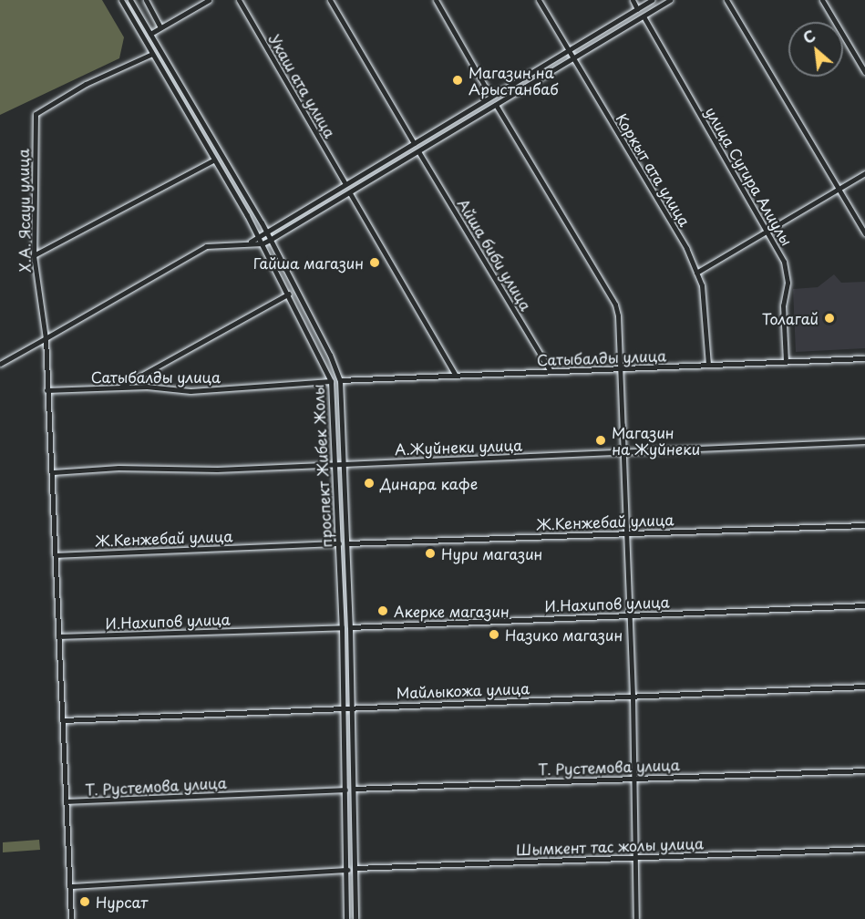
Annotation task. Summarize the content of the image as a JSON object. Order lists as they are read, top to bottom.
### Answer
{
  "streets": {
    "street": [
      "Укаш ата улица",
      "Коркыт ата улица",
      "улица Сугира Алиулы",
      "Х.А. Ясауи улица",
      "Айша биби улица",
      "Сатыбалды улица",
      "А.Жуйнеки улица",
      "проспект Жибек Жолы",
      "Ж.Кенжебай улица",
      "И.Нахипов улица",
      "Майлыкожа улица",
      "Т. Рустемова улица",
      "Шымкент тас жолы улица"
    ]
  },
  "crossings": [
    ["Коркыт ата улица", "Сатыбалды улица"],
    ["улица Сугира Алиулы", "Сатыбалды улица"],
    ["Х.А. Ясауи улица", "Сатыбалды улица"],
    ["Х.А. Ясауи улица", "А.Жуйнеки улица"],
    ["Х.А. Ясауи улица", "проспект Жибек Жолы"],
    ["Х.А. Ясауи улица", "Ж.Кенжебай улица"],
    ["Х.А. Ясауи улица", "И.Нахипов улица"],
    ["Х.А. Ясауи улица", "Майлыкожа улица"],
    ["Х.А. Ясауи улица", "Т. Рустемова улица"],
    ["Айша биби улица", "Сатыбалды улица"],
    ["Сатыбалды улица", "проспект Жибек Жолы"],
    ["А.Жуйнеки улица", "проспект Жибек Жолы"],
    ["проспект Жибек Жолы", "Ж.Кенжебай улица"],
    ["проспект Жибек Жолы", "И.Нахипов улица"],
    ["проспект Жибек Жолы", "Майлыкожа улица"],
    ["проспект Жибек Жолы", "Т. Рустемова улица"],
    ["проспект Жибек Жолы", "Шымкент тас жолы улица"]
  ],
  "places": [
    "Магазин на Арыстанбаб",
    "Гайша магазин",
    "Толагай",
    "Магазин на Жуйнеки",
    "Динара кафе",
    "Нури магазин",
    "Акерке магазин",
    "Назико магазин",
    "Нурсат"
  ],
  "north": "top left"
}
